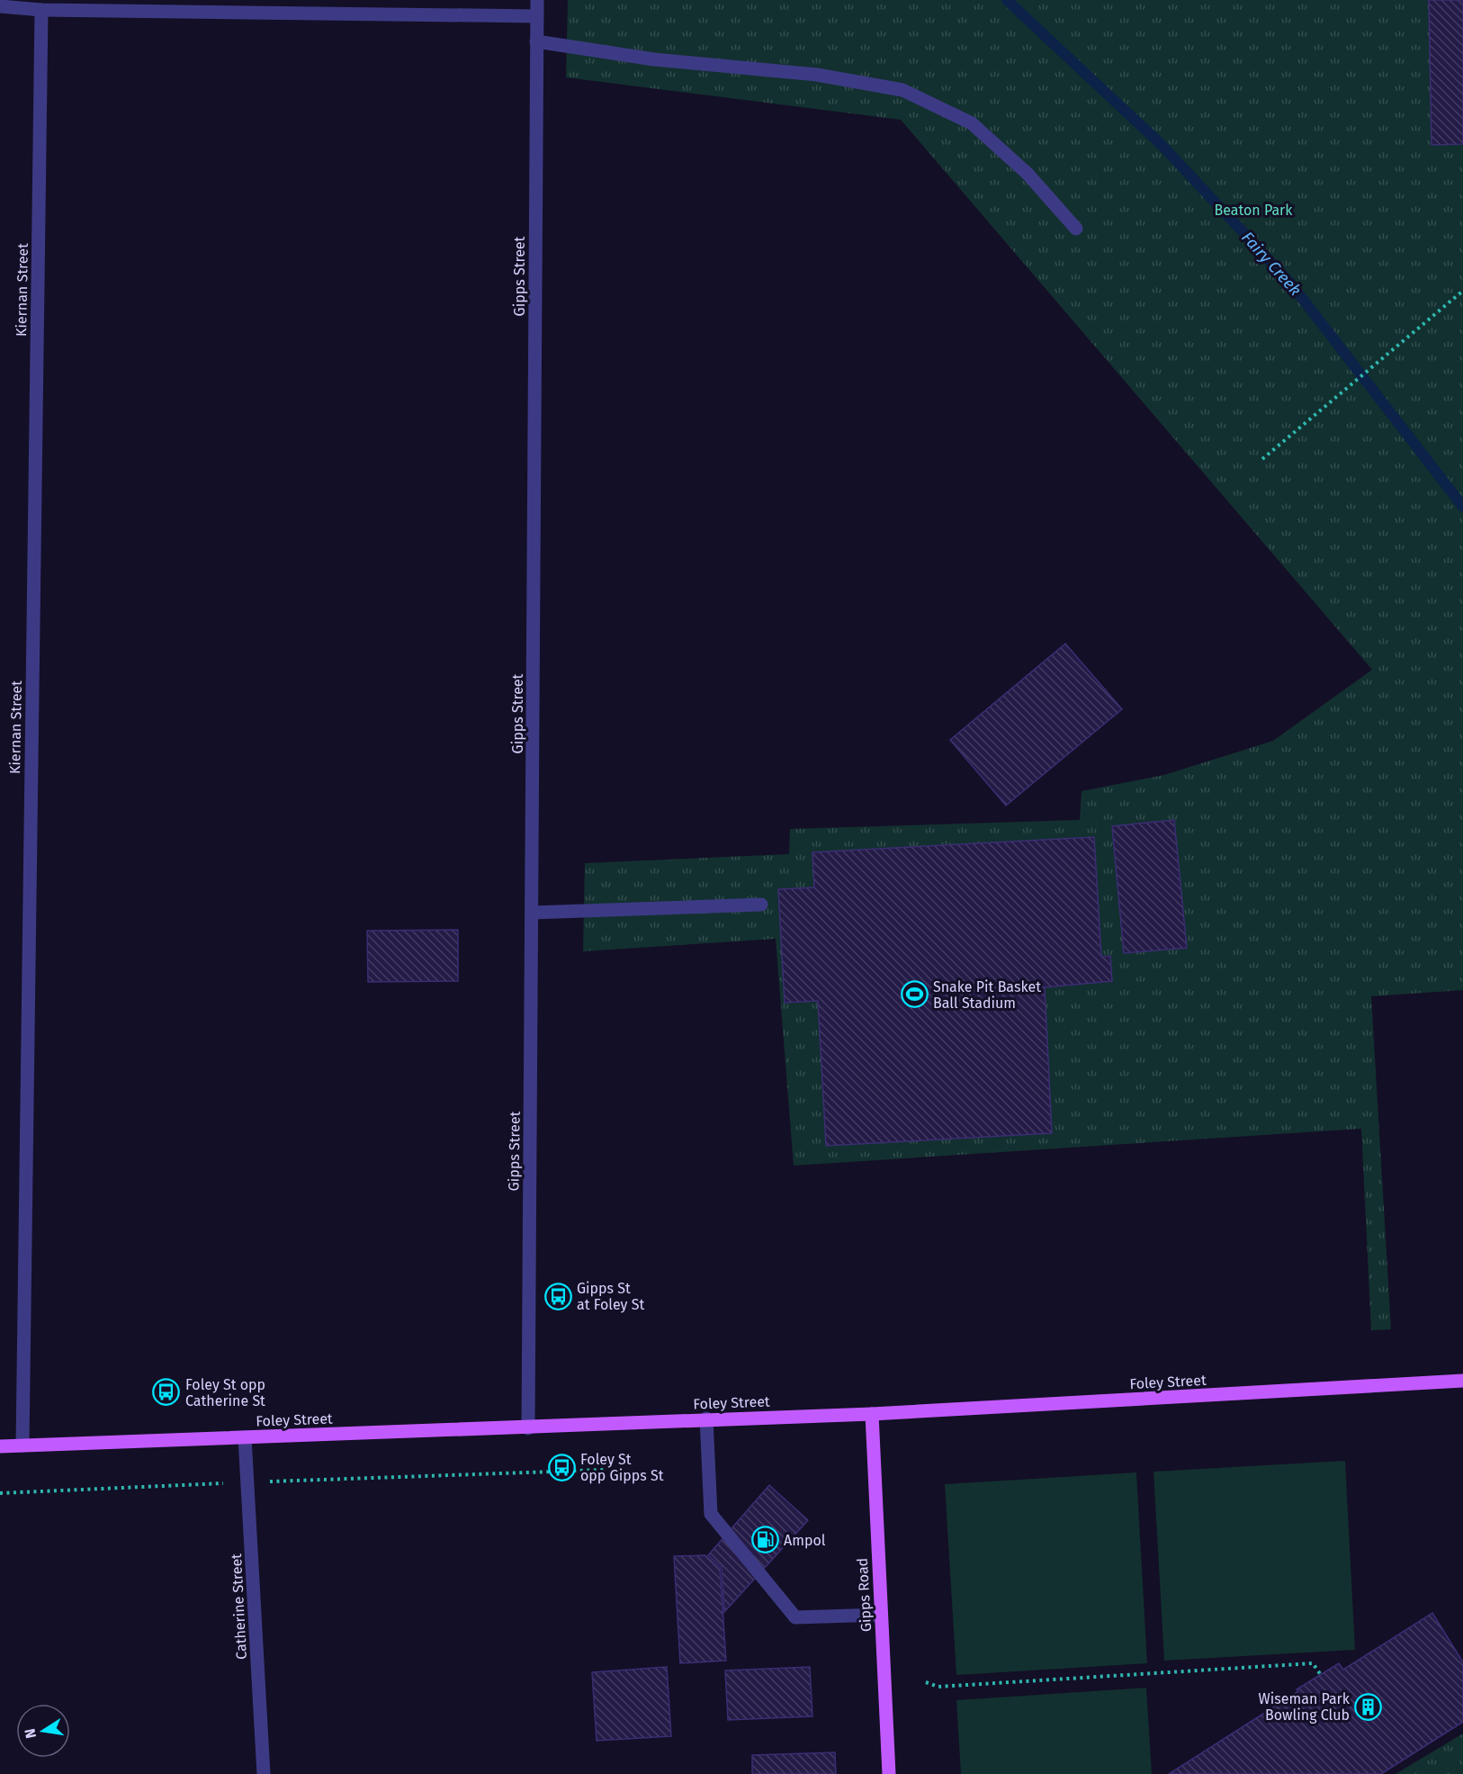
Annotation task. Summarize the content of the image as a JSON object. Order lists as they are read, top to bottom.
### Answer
{
  "streets": {
    "main road": ["Foley Street", "Gipps Road"],
    "street": ["Gipps Street", "Kiernan Street", "Catherine Street"]
  },
  "crossings": [
    ["Gipps Street", "Foley Street"],
    ["Kiernan Street", "Foley Street"],
    ["Foley Street", "Gipps Road"],
    ["Foley Street", "Catherine Street"]
  ],
  "water": ["Fairy Creek"],
  "parks": ["Beaton Park"],
  "places": {
    "sports": ["Snake Pit Basket Ball Stadium"],
    "bus stop": ["Gipps St at Foley St", "Foley St opp Catherine St", "Foley St opp Gipps St"],
    "fuel station": ["Ampol"],
    "building": ["Wiseman Park Bowling Club"]
  },
  "north": "left"
}
